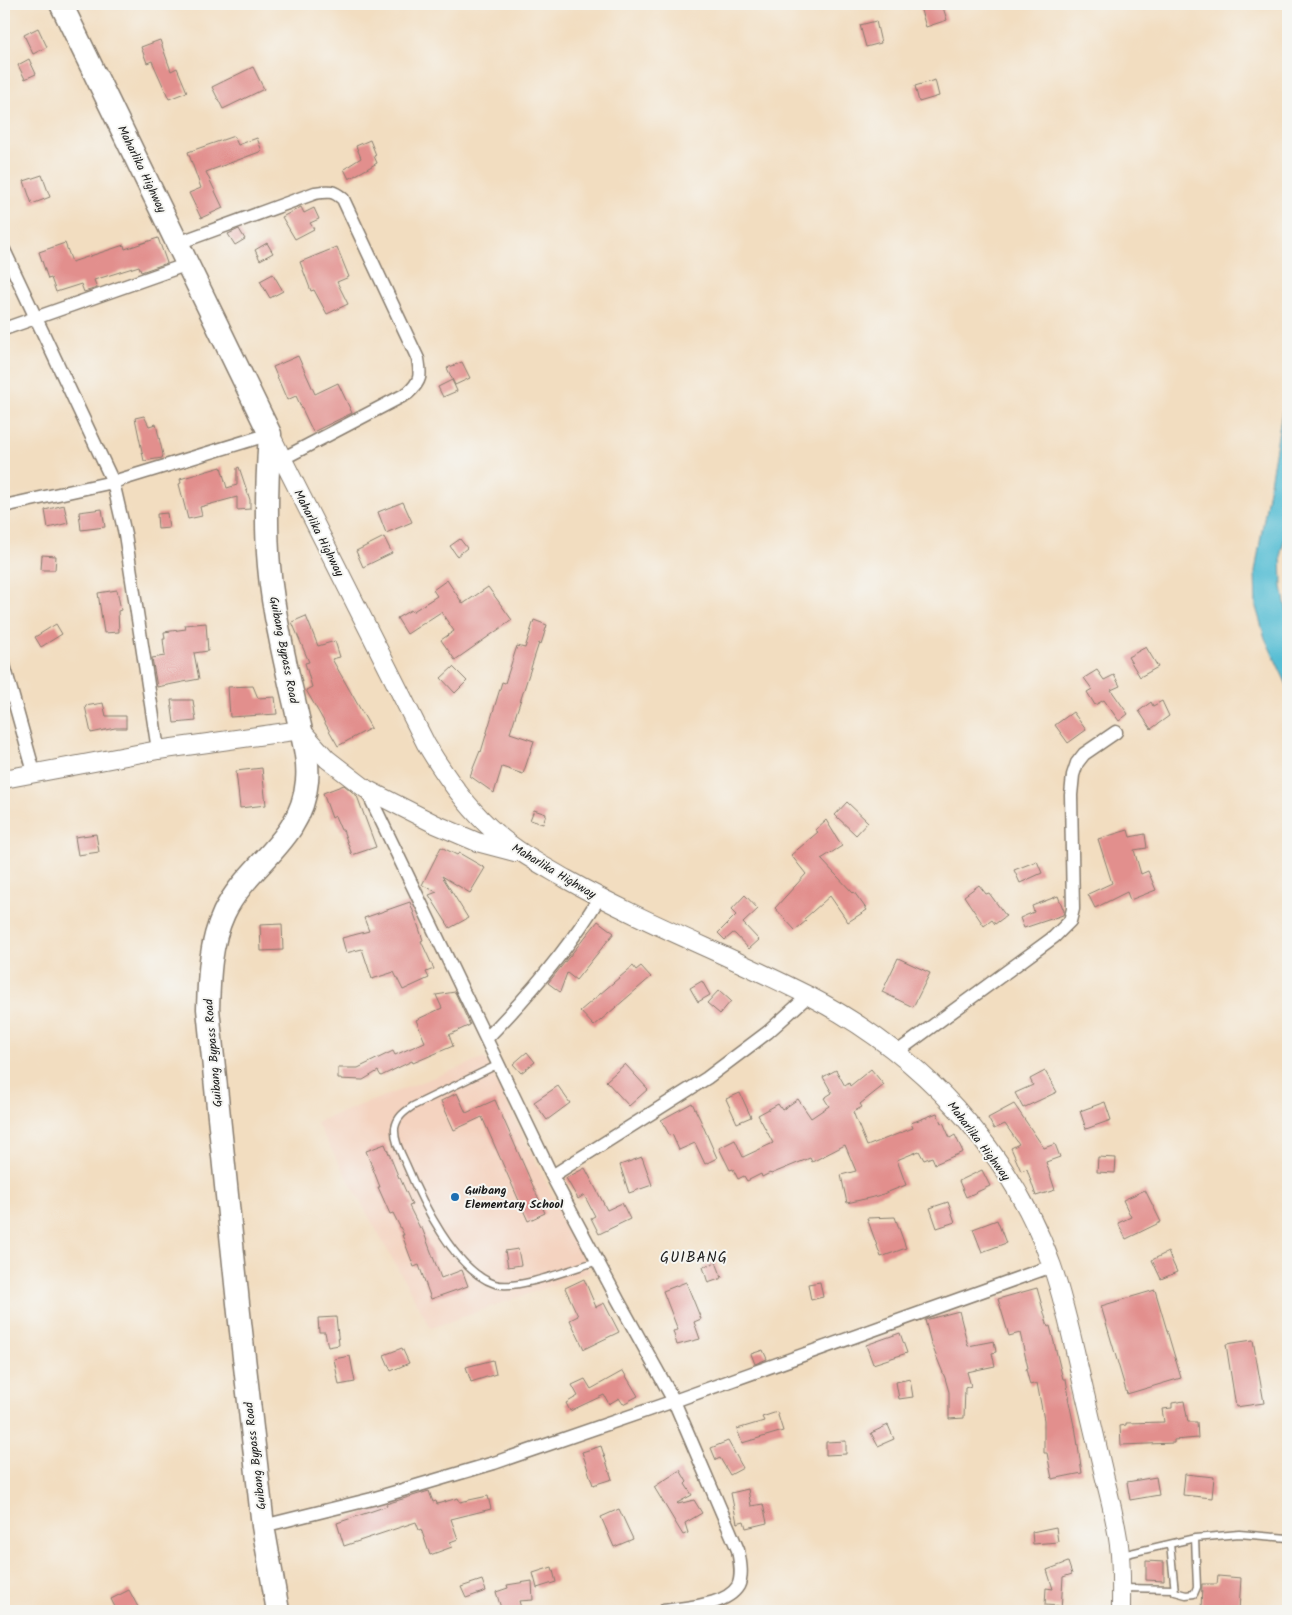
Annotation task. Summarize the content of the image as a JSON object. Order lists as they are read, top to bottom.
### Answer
{
  "streets": {
    "highway": ["Maharlika Highway", "Guibang Bypass Road"]
  },
  "crossings": [
    ["Maharlika Highway", "Guibang Bypass Road"]
  ],
  "districts": ["GUIBANG"],
  "places": ["Guibang Elementary School"]
}
